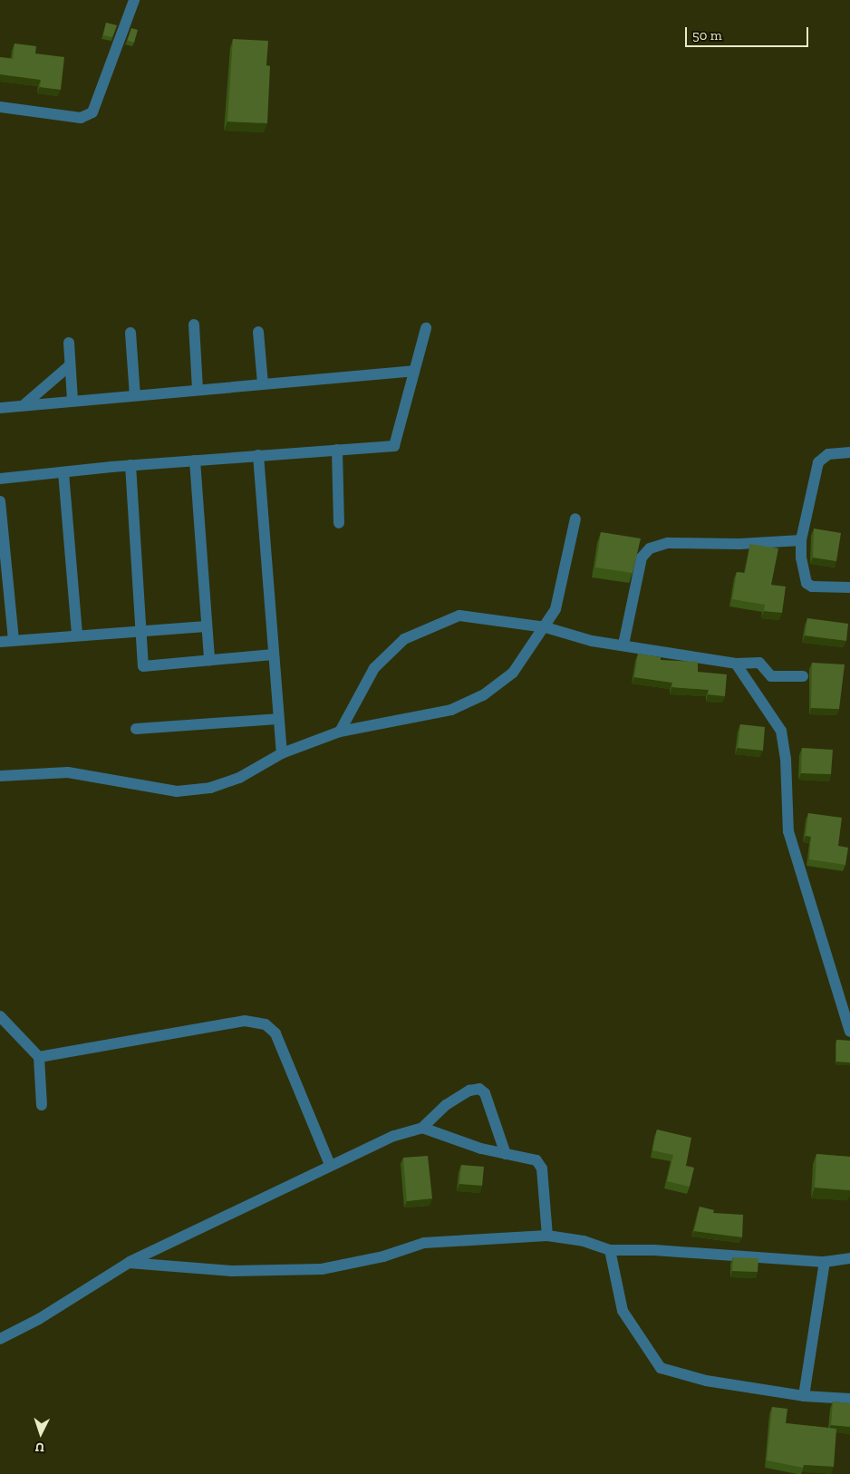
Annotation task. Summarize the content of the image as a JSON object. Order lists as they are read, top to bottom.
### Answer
{
  "scale_bar": "50 m",
  "north": "bottom"
}
